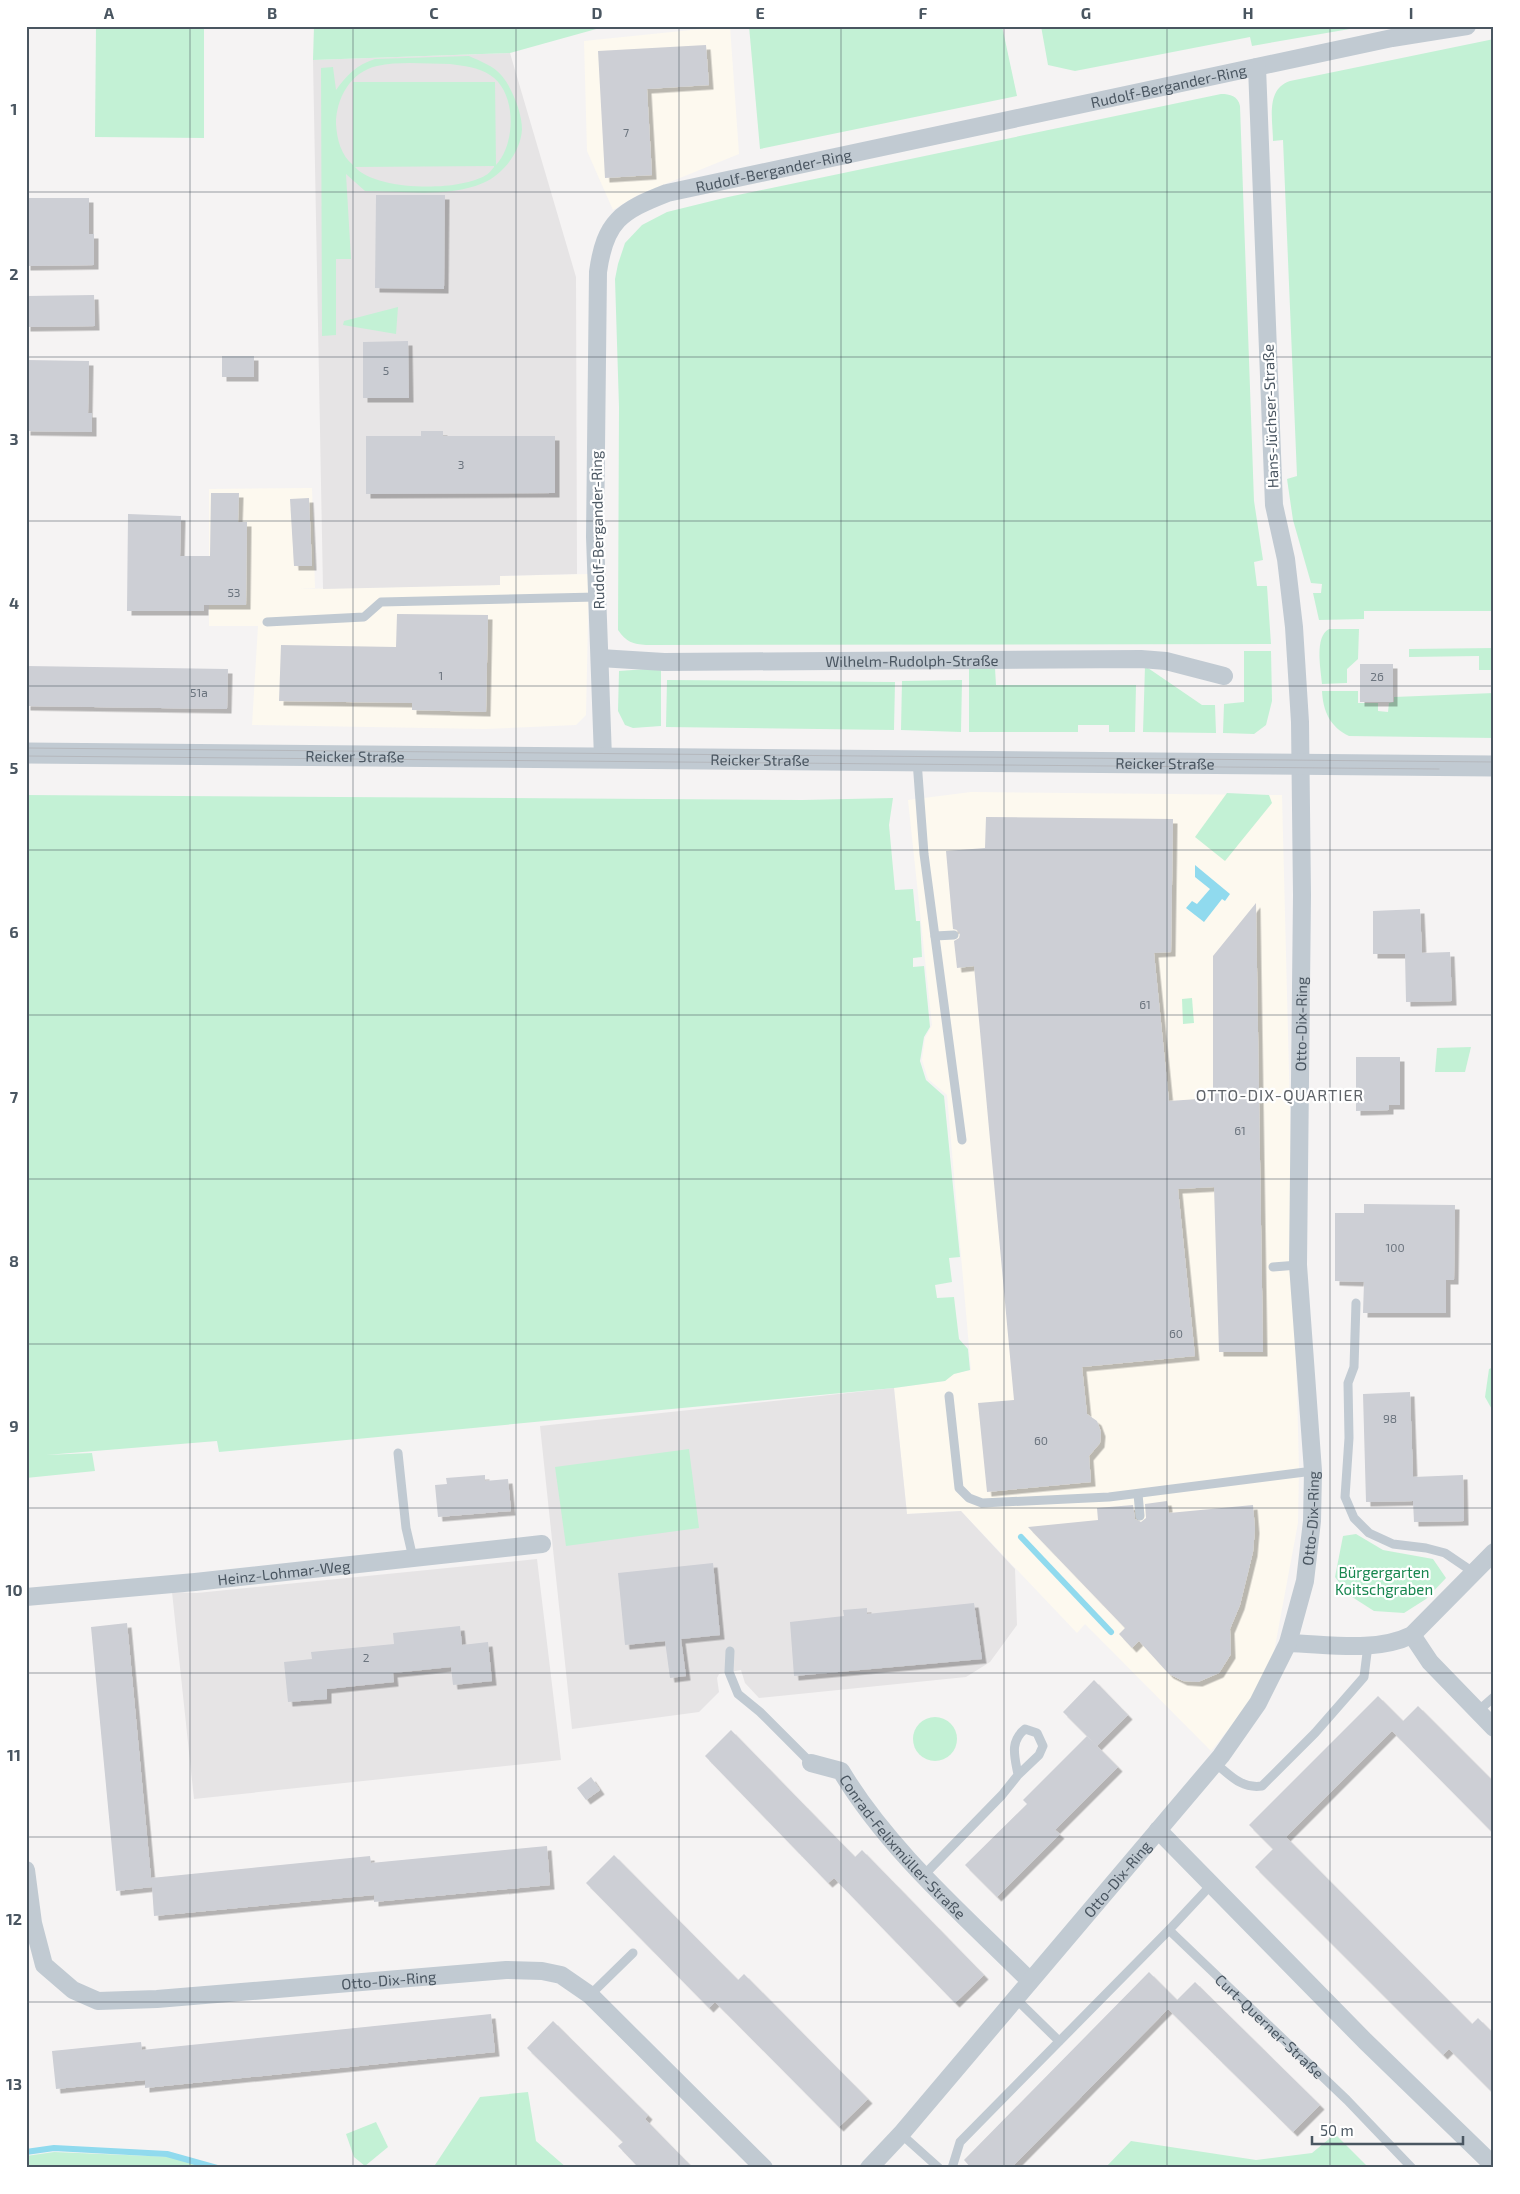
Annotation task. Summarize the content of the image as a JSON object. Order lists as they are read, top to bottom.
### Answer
{
  "streets": {
    "street": [
      "Rudolf-Bergander-Ring",
      "Hans-Jüchser-Straße",
      "Wilhelm-Rudolph-Straße",
      "Reicker Straße",
      "Otto-Dix-Ring",
      "Heinz-Lohmar-Weg",
      "Conrad-Felixmüller-Straße"
    ],
    "lane": ["Curt-Querner-Straße"]
  },
  "crossings": [
    ["Rudolf-Bergander-Ring", "Hans-Jüchser-Straße"],
    ["Rudolf-Bergander-Ring", "Wilhelm-Rudolph-Straße"],
    ["Rudolf-Bergander-Ring", "Reicker Straße"],
    ["Hans-Jüchser-Straße", "Reicker Straße"],
    ["Hans-Jüchser-Straße", "Otto-Dix-Ring"],
    ["Reicker Straße", "Otto-Dix-Ring"],
    ["Otto-Dix-Ring", "Conrad-Felixmüller-Straße"]
  ],
  "districts": ["OTTO-DIX-QUARTIER"],
  "parks": ["Bürgergarten Koitschgraben"],
  "house_numbers": [
    "7",
    "5",
    "3",
    "53",
    "1",
    "26",
    "51a",
    "61",
    "61",
    "100",
    "60",
    "98",
    "60",
    "2"
  ],
  "scale_bar": "50 m",
  "grid": {
    "columns": [
      "A",
      "B",
      "C",
      "D",
      "E",
      "F",
      "G",
      "H",
      "I"
    ],
    "rows": [
      "1",
      "2",
      "3",
      "4",
      "5",
      "6",
      "7",
      "8",
      "9",
      "10",
      "11",
      "12",
      "13"
    ]
  }
}
